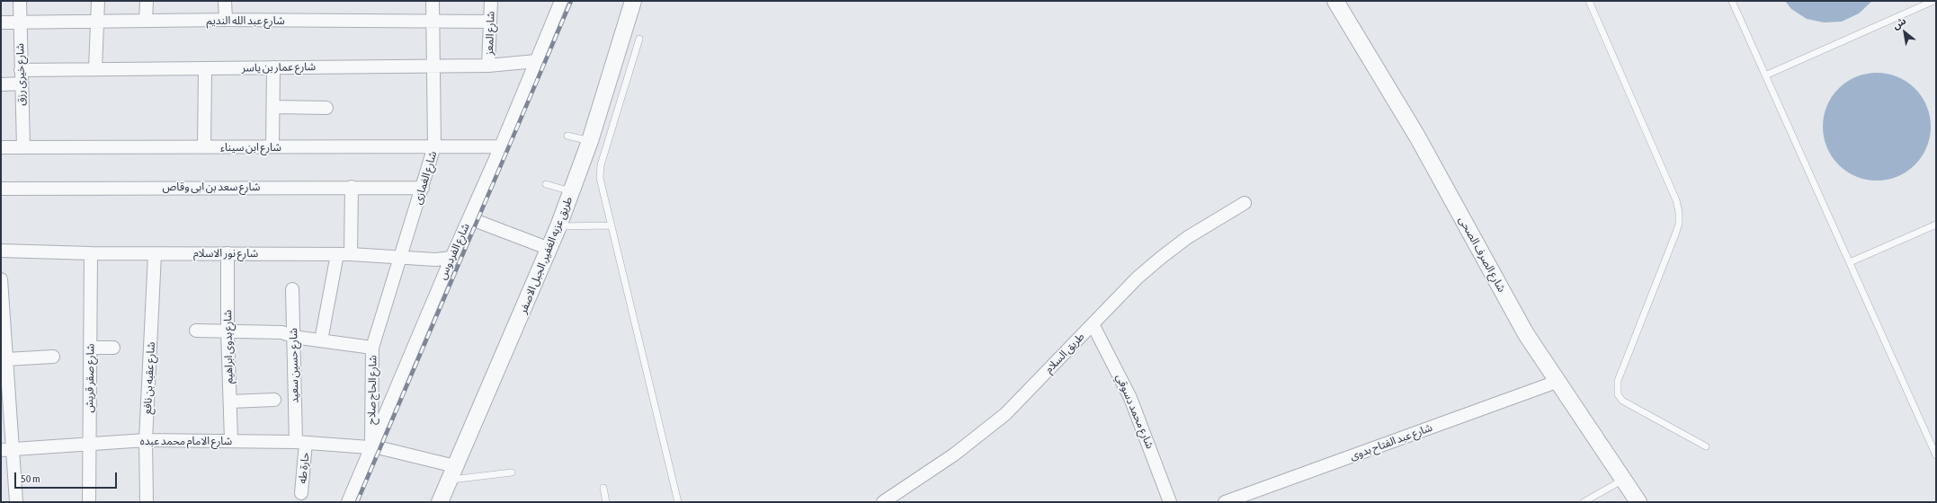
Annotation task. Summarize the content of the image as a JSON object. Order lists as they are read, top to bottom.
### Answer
{
  "streets": {
    "street": [
      "شارع عبد الله النديم",
      "شارع المعز",
      "شارع عمار بن ياسر",
      "شارع خيرى رزق",
      "شارع ابن سيناء",
      "شارع الغمازى",
      "شارع سعد بن ابى وقاص",
      "شارع الفردوس",
      "شارع نور الاسلام",
      "شارع الصرف الصحى",
      "طريق عزبه الغفير, الجبل الاصفر",
      "شارع بدوى ابراهيم",
      "طريق السلام",
      "شارع حسين سعيد",
      "شارع صقر قريش",
      "شارع عقبه بن نافع",
      "شارع الحاج صلاح",
      "شارع محمد دسوقي",
      "شارع الامام محمد عبده",
      "شارع عبد الفتاح بدوى",
      "حارة طه"
    ]
  },
  "crossings": [
    ["شارع عبد الله النديم", "شارع المعز"],
    ["شارع عبد الله النديم", "شارع خيرى رزق"],
    ["شارع عبد الله النديم", "شارع الغمازى"],
    ["شارع المعز", "شارع عمار بن ياسر"],
    ["شارع عمار بن ياسر", "شارع خيرى رزق"],
    ["شارع عمار بن ياسر", "شارع الغمازى"],
    ["شارع عمار بن ياسر", "شارع الفردوس"],
    ["شارع خيرى رزق", "شارع ابن سيناء"],
    ["شارع ابن سيناء", "شارع الغمازى"],
    ["شارع ابن سيناء", "شارع الفردوس"],
    ["شارع الغمازى", "شارع سعد بن ابى وقاص"],
    ["شارع الغمازى", "شارع نور الاسلام"],
    ["شارع الغمازى", "شارع الحاج صلاح"],
    ["شارع الفردوس", "شارع نور الاسلام"],
    ["شارع الفردوس", "شارع الحاج صلاح"],
    ["شارع الفردوس", "شارع الامام محمد عبده"],
    ["شارع نور الاسلام", "شارع بدوى ابراهيم"],
    ["شارع نور الاسلام", "شارع صقر قريش"],
    ["شارع نور الاسلام", "شارع عقبه بن نافع"],
    ["شارع الصرف الصحى", "شارع عبد الفتاح بدوى"],
    ["طريق عزبه الغفير, الجبل الاصفر", "شارع الامام محمد عبده"],
    ["شارع بدوى ابراهيم", "شارع الحاج صلاح"],
    ["شارع بدوى ابراهيم", "شارع الامام محمد عبده"],
    ["طريق السلام", "شارع محمد دسوقي"],
    ["شارع حسين سعيد", "شارع الحاج صلاح"],
    ["شارع حسين سعيد", "شارع الامام محمد عبده"],
    ["شارع حسين سعيد", "حارة طه"],
    ["شارع صقر قريش", "شارع الامام محمد عبده"],
    ["شارع عقبه بن نافع", "شارع الامام محمد عبده"],
    ["شارع الحاج صلاح", "شارع الامام محمد عبده"],
    ["شارع الامام محمد عبده", "حارة طه"]
  ],
  "scale_bar": "50 m",
  "north": "top left"
}
